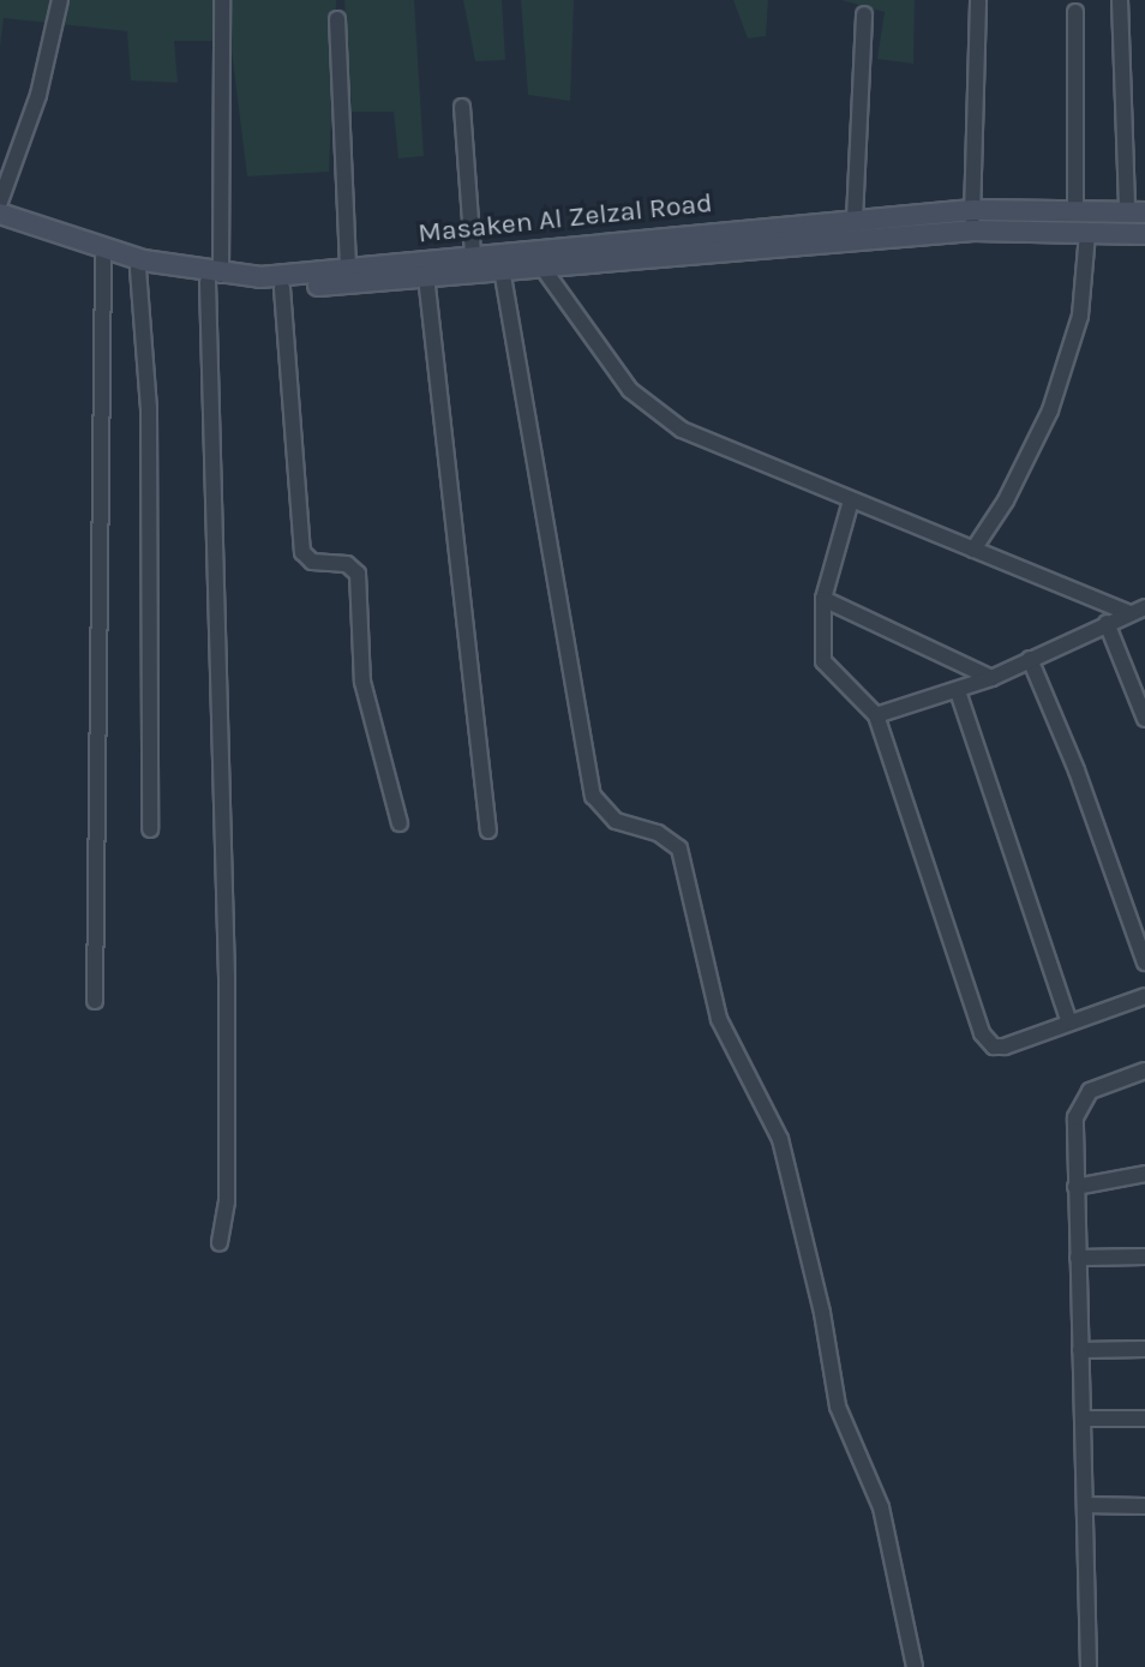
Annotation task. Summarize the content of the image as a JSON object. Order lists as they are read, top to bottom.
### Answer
{
  "streets": {
    "street": ["Masaken Al Zelzal Road"]
  }
}
